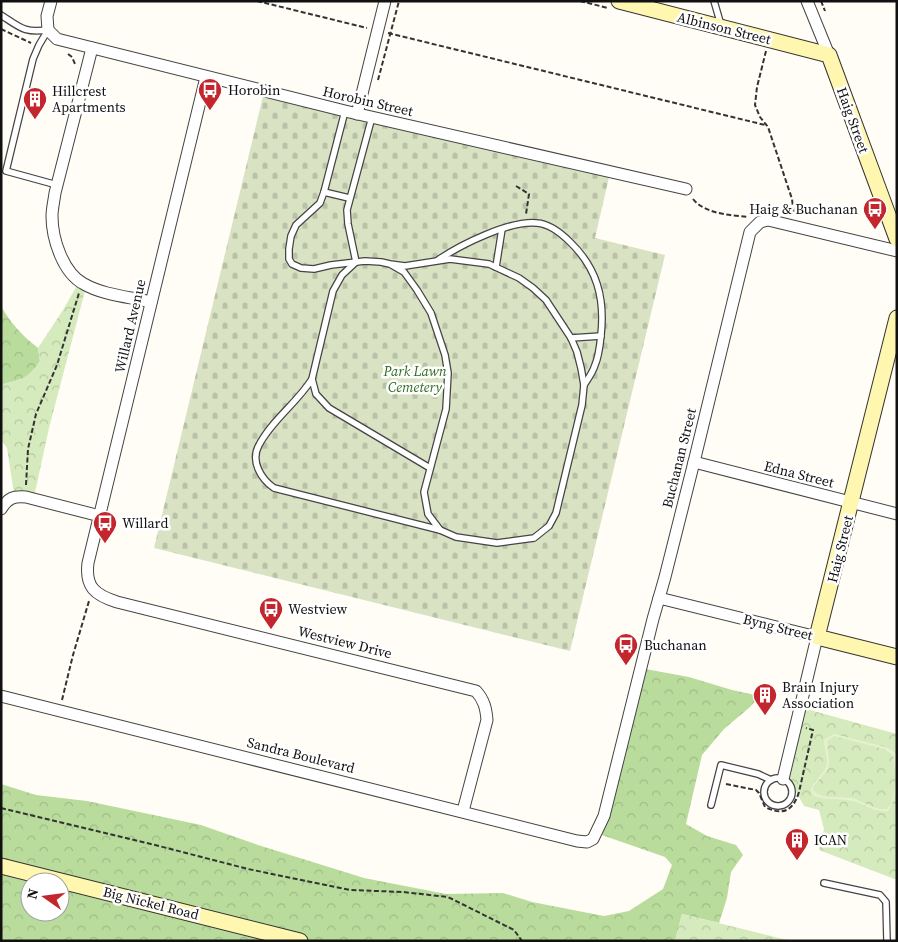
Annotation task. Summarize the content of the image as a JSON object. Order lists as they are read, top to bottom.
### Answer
{
  "streets": {
    "street": [
      "Albinson Street",
      "Horobin Street",
      "Haig Street",
      "Willard Avenue",
      "Buchanan Street",
      "Edna Street",
      "Byng Street",
      "Westview Drive",
      "Sandra Boulevard",
      "Big Nickel Road"
    ]
  },
  "crossings": [
    ["Albinson Street", "Haig Street"],
    ["Horobin Street", "Willard Avenue"],
    ["Haig Street", "Edna Street"],
    ["Haig Street", "Byng Street"],
    ["Willard Avenue", "Westview Drive"],
    ["Buchanan Street", "Edna Street"],
    ["Buchanan Street", "Byng Street"],
    ["Buchanan Street", "Sandra Boulevard"],
    ["Westview Drive", "Sandra Boulevard"]
  ],
  "parks": ["Park Lawn Cemetery"],
  "places": {
    "bus stop": [
      "Horobin",
      "Haig & Buchanan",
      "Willard",
      "Westview",
      "Buchanan"
    ],
    "building": ["Hillcrest Apartments", "Brain Injury Association", "ICAN"]
  },
  "north": "left"
}
